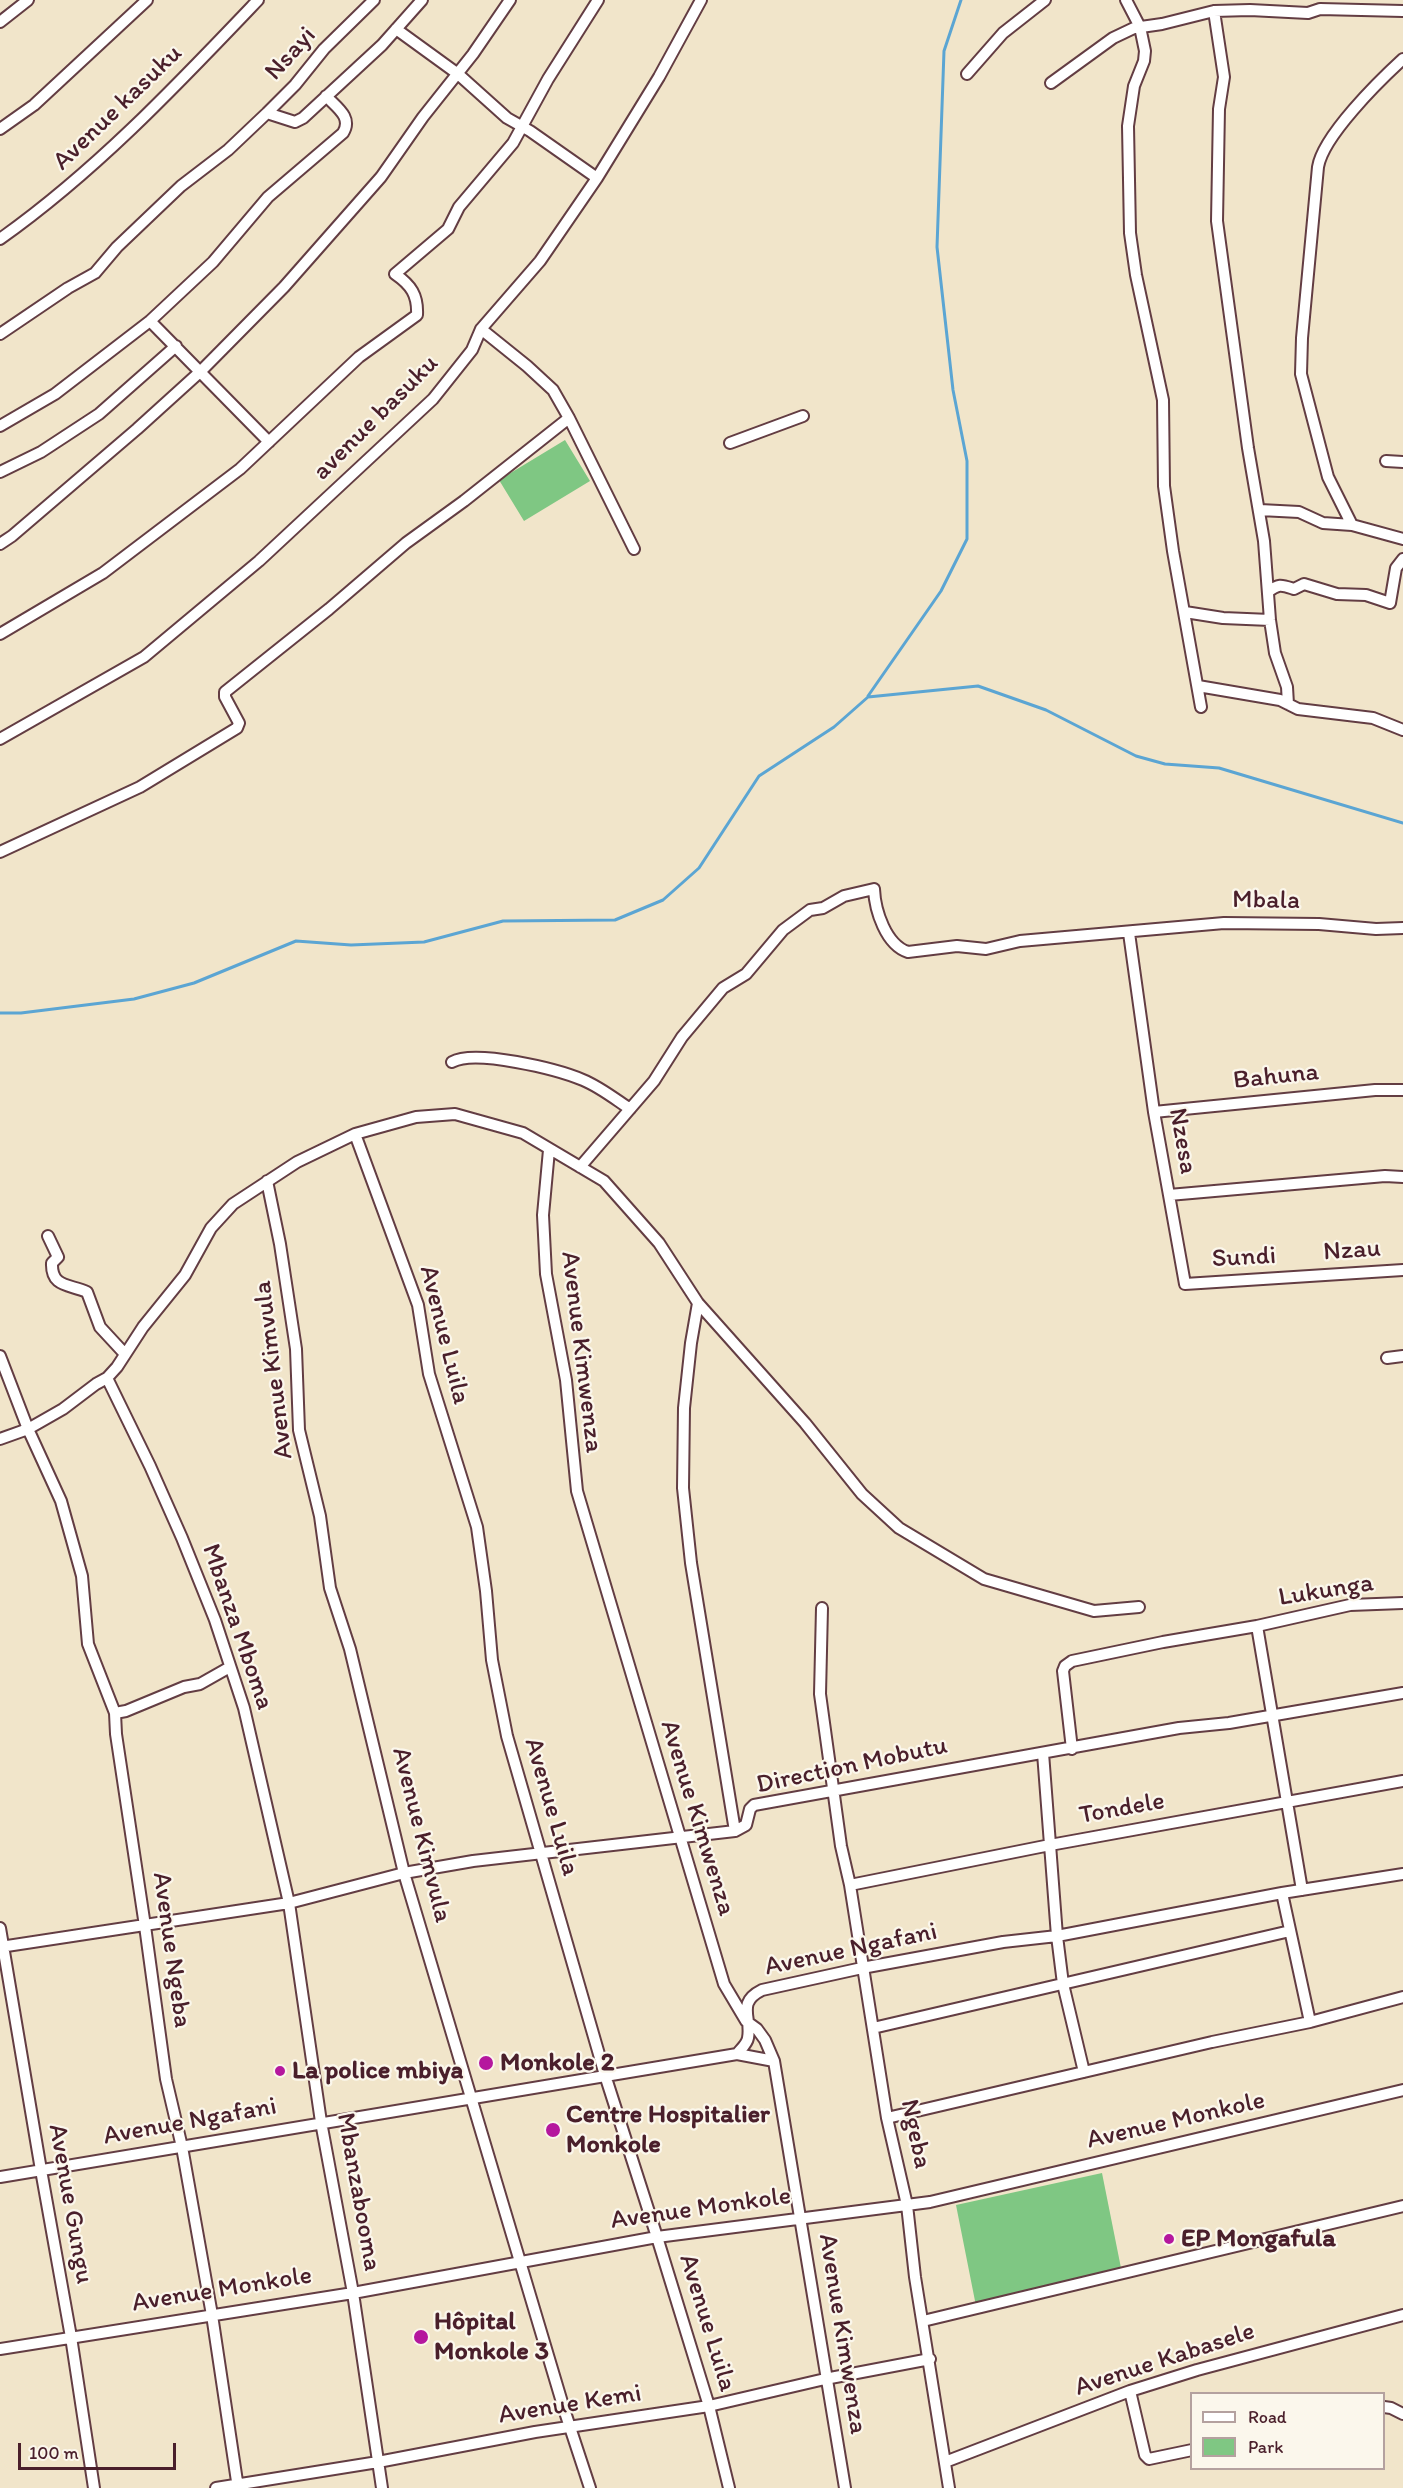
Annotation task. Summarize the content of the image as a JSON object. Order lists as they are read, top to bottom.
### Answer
{
  "streets": {
    "street": [
      "Nsayi",
      "Avenue kasuku",
      "avenue basuku",
      "Mbala",
      "Bahuna",
      "Nzesa",
      "Nzau",
      "Sundi",
      "Avenue Luila",
      "Avenue Kimwenza",
      "Avenue Kimvula",
      "Lukunga",
      "Mbanza Mboma",
      "Direction Mobutu",
      "Tondele",
      "Avenue Ngeba",
      "Avenue Ngafani",
      "Avenue Monkole",
      "Ngeba",
      "Mbanzabooma",
      "Avenue Gungu",
      "Avenue Kabasele",
      "Avenue Kemi"
    ]
  },
  "crossings": [
    ["Mbala", "Nzesa"],
    ["Bahuna", "Nzesa"],
    ["Nzesa", "Sundi"],
    ["Nzau", "Sundi"],
    ["Avenue Luila", "Avenue Ngafani"],
    ["Avenue Luila", "Avenue Monkole"],
    ["Avenue Luila", "Avenue Kemi"],
    ["Avenue Kimwenza", "Avenue Ngafani"],
    ["Avenue Kimwenza", "Avenue Monkole"],
    ["Avenue Kimwenza", "Avenue Kemi"],
    ["Avenue Kimvula", "Avenue Ngafani"],
    ["Avenue Kimvula", "Avenue Monkole"],
    ["Avenue Kimvula", "Avenue Kemi"],
    ["Lukunga", "Direction Mobutu"],
    ["Mbanza Mboma", "Mbanzabooma"],
    ["Direction Mobutu", "Ngeba"],
    ["Tondele", "Ngeba"],
    ["Avenue Ngeba", "Avenue Ngafani"],
    ["Avenue Ngeba", "Avenue Monkole"],
    ["Avenue Ngeba", "Avenue Kemi"],
    ["Avenue Ngafani", "Ngeba"],
    ["Avenue Ngafani", "Mbanzabooma"],
    ["Avenue Ngafani", "Avenue Gungu"],
    ["Avenue Monkole", "Ngeba"],
    ["Avenue Monkole", "Mbanzabooma"],
    ["Avenue Monkole", "Avenue Gungu"],
    ["Ngeba", "Avenue Kabasele"],
    ["Ngeba", "Avenue Kemi"],
    ["Mbanzabooma", "Avenue Kemi"]
  ],
  "places": [
    "Monkole 2",
    "La police mbiya",
    "Centre Hospitalier Monkole",
    "EP Mongafula",
    "Hôpital Monkole 3"
  ],
  "legend": ["Road", "Park"],
  "scale_bar": "100 m"
}
